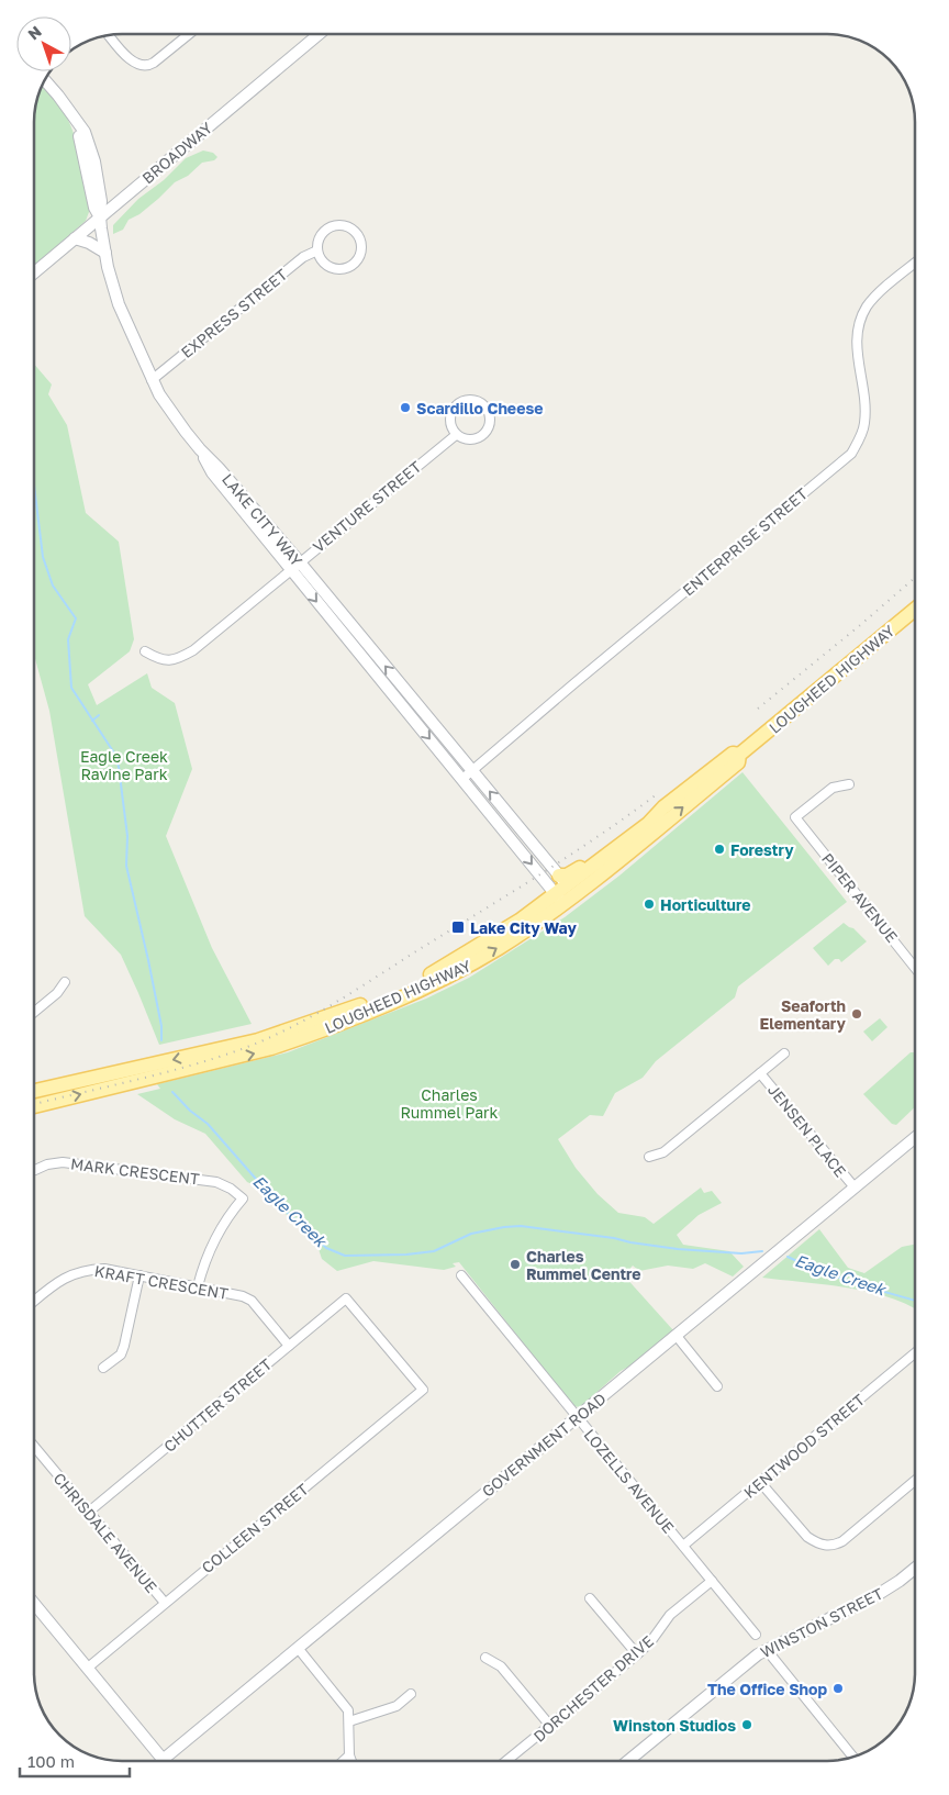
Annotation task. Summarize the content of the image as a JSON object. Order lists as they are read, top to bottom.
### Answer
{
  "streets": {
    "main road": ["LOUGHEED HIGHWAY"],
    "street": [
      "BROADWAY",
      "EXPRESS STREET",
      "VENTURE STREET",
      "LAKE CITY WAY",
      "ENTERPRISE STREET",
      "PIPER AVENUE",
      "JENSEN PLACE",
      "MARK CRESCENT",
      "KRAFT CRESCENT",
      "CHUTTER STREET",
      "GOVERNMENT ROAD",
      "KENTWOOD STREET",
      "LOZELLS AVENUE",
      "COLLEEN STREET",
      "CHRISDALE AVENUE",
      "WINSTON STREET",
      "DORCHESTER DRIVE"
    ]
  },
  "crossings": [
    ["BROADWAY", "LAKE CITY WAY"],
    ["EXPRESS STREET", "LAKE CITY WAY"],
    ["VENTURE STREET", "LAKE CITY WAY"],
    ["LAKE CITY WAY", "ENTERPRISE STREET"],
    ["LAKE CITY WAY", "LOUGHEED HIGHWAY"],
    ["JENSEN PLACE", "GOVERNMENT ROAD"],
    ["MARK CRESCENT", "KRAFT CRESCENT"],
    ["KRAFT CRESCENT", "CHUTTER STREET"],
    ["CHUTTER STREET", "COLLEEN STREET"],
    ["CHUTTER STREET", "CHRISDALE AVENUE"],
    ["GOVERNMENT ROAD", "LOZELLS AVENUE"],
    ["KENTWOOD STREET", "LOZELLS AVENUE"],
    ["LOZELLS AVENUE", "DORCHESTER DRIVE"],
    ["COLLEEN STREET", "CHRISDALE AVENUE"]
  ],
  "water": ["Eagle Creek"],
  "parks": ["Eagle Creek Ravine Park", "Charles Rummel Park"],
  "places": {
    "other": [
      "Scardillo Cheese",
      "Forestry",
      "Horticulture",
      "Seaforth Elementary",
      "Charles Rummel Centre",
      "The Office Shop",
      "Winston Studios"
    ],
    "transit": ["Lake City Way"]
  },
  "scale_bar": "100 m",
  "north": "top left"
}
